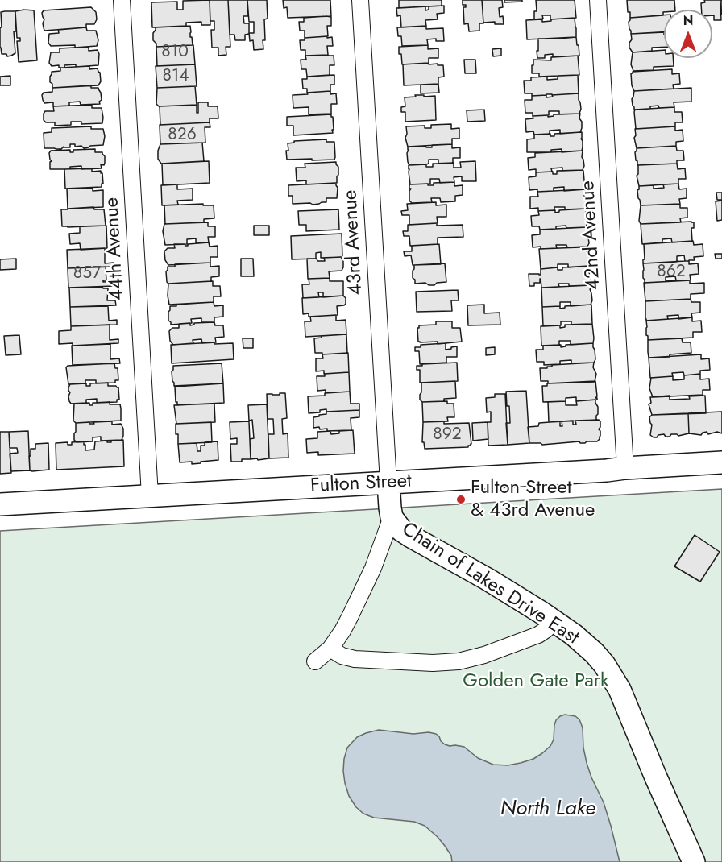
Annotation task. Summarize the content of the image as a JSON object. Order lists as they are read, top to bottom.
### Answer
{
  "streets": {
    "main road": ["Fulton Street", "Chain of Lakes Drive East"],
    "street": ["42nd Avenue", "43rd Avenue", "44th Avenue"]
  },
  "crossings": [
    ["42nd Avenue", "Fulton Street"],
    ["43rd Avenue", "Fulton Street"],
    ["43rd Avenue", "Chain of Lakes Drive East"],
    ["44th Avenue", "Fulton Street"],
    ["Fulton Street", "Chain of Lakes Drive East"]
  ],
  "water": ["North Lake"],
  "parks": ["Golden Gate Park"],
  "places": ["Fulton Street & 43rd Avenue"],
  "house_numbers": [
    "810",
    "814",
    "826",
    "862",
    "857",
    "892"
  ],
  "north": "top"
}
